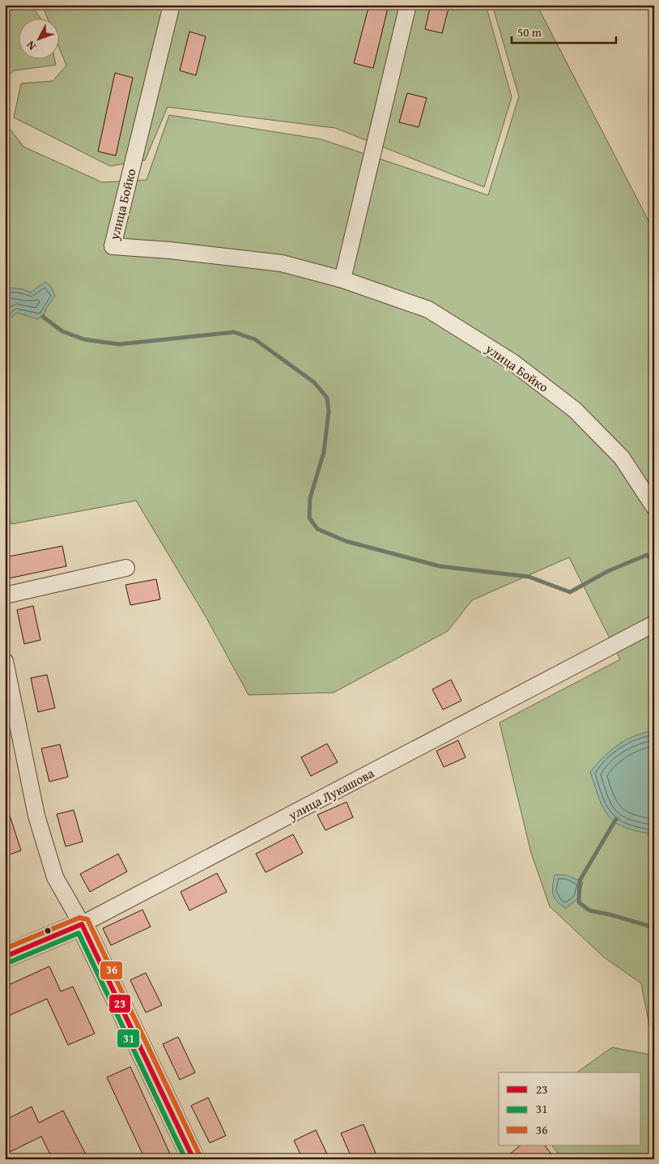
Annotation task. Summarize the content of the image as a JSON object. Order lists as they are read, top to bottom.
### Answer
{
  "streets": {
    "main road": ["улица Лукашова"],
    "street": ["улица Бойко"]
  },
  "lines": ["transit line 36", "transit line 23", "transit line 31"],
  "legend": ["23", "31", "36"],
  "scale_bar": "50 m",
  "north": "bottom left"
}
